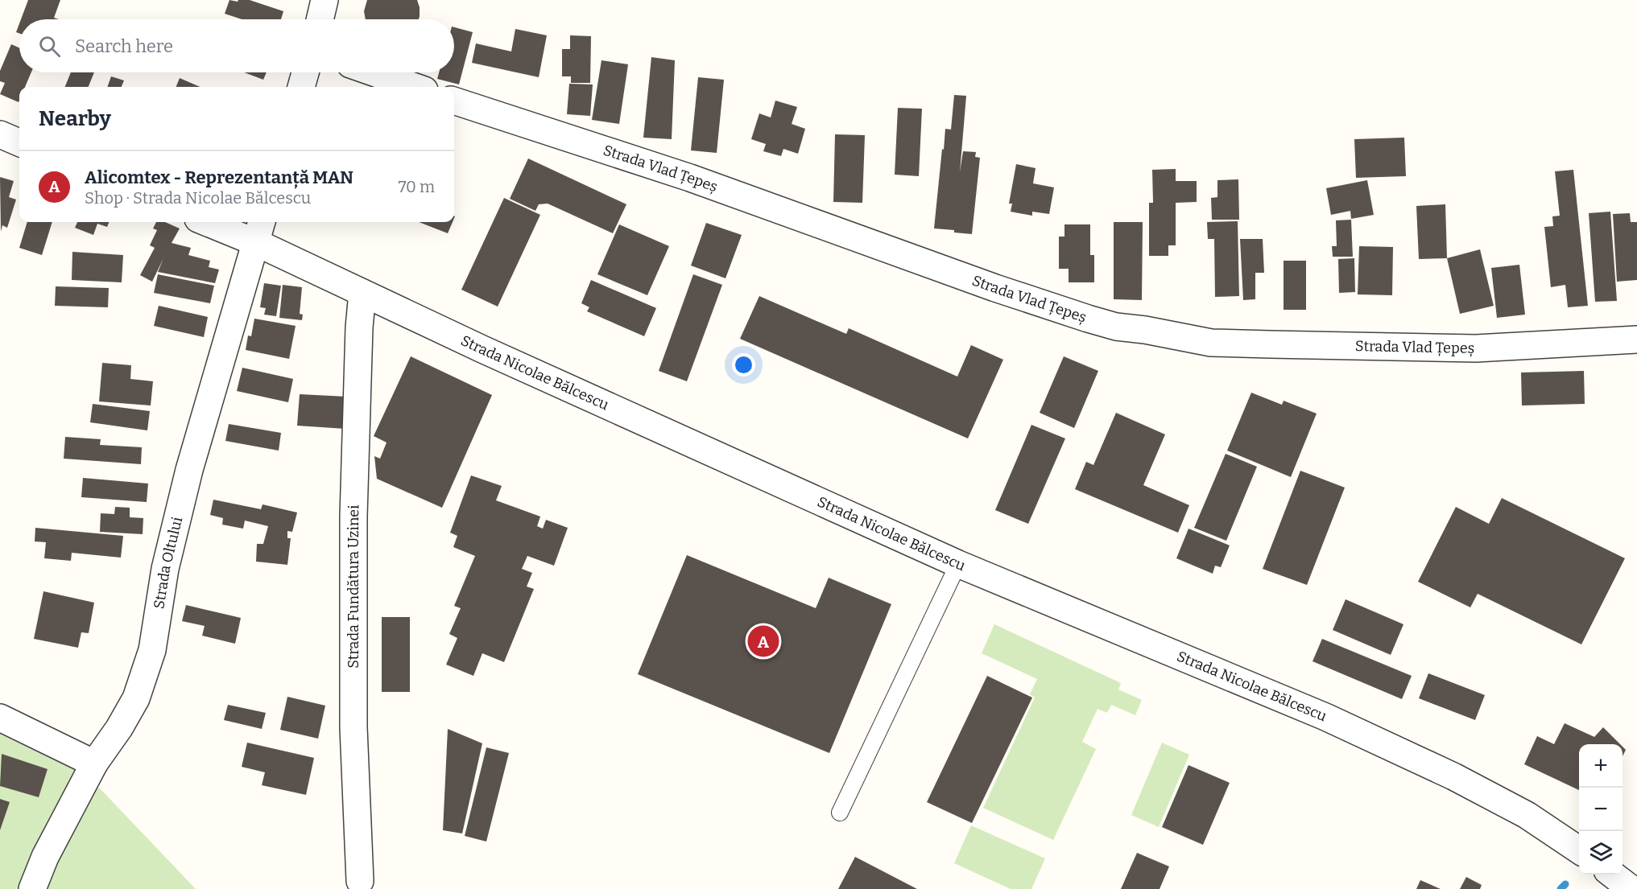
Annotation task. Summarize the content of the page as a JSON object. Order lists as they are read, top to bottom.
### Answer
{
  "streets": {
    "street": [
      "Strada Vlad Țepeș",
      "Strada Nicolae Bălcescu",
      "Strada Oltului",
      "Strada Fundătura Uzinei"
    ]
  },
  "crossings": [
    ["Strada Nicolae Bălcescu", "Strada Oltului"],
    ["Strada Nicolae Bălcescu", "Strada Fundătura Uzinei"]
  ],
  "page": {
    "search": "Search here",
    "heading": "Nearby",
    "list": [
      {
        "mark": "A",
        "name": "Alicomtex - Reprezentanță MAN",
        "note": "Shop · Strada Nicolae Bălcescu",
        "value": "70 m"
      }
    ],
    "pins": "A",
    "map_buttons": ["+", "−"]
  }
}
